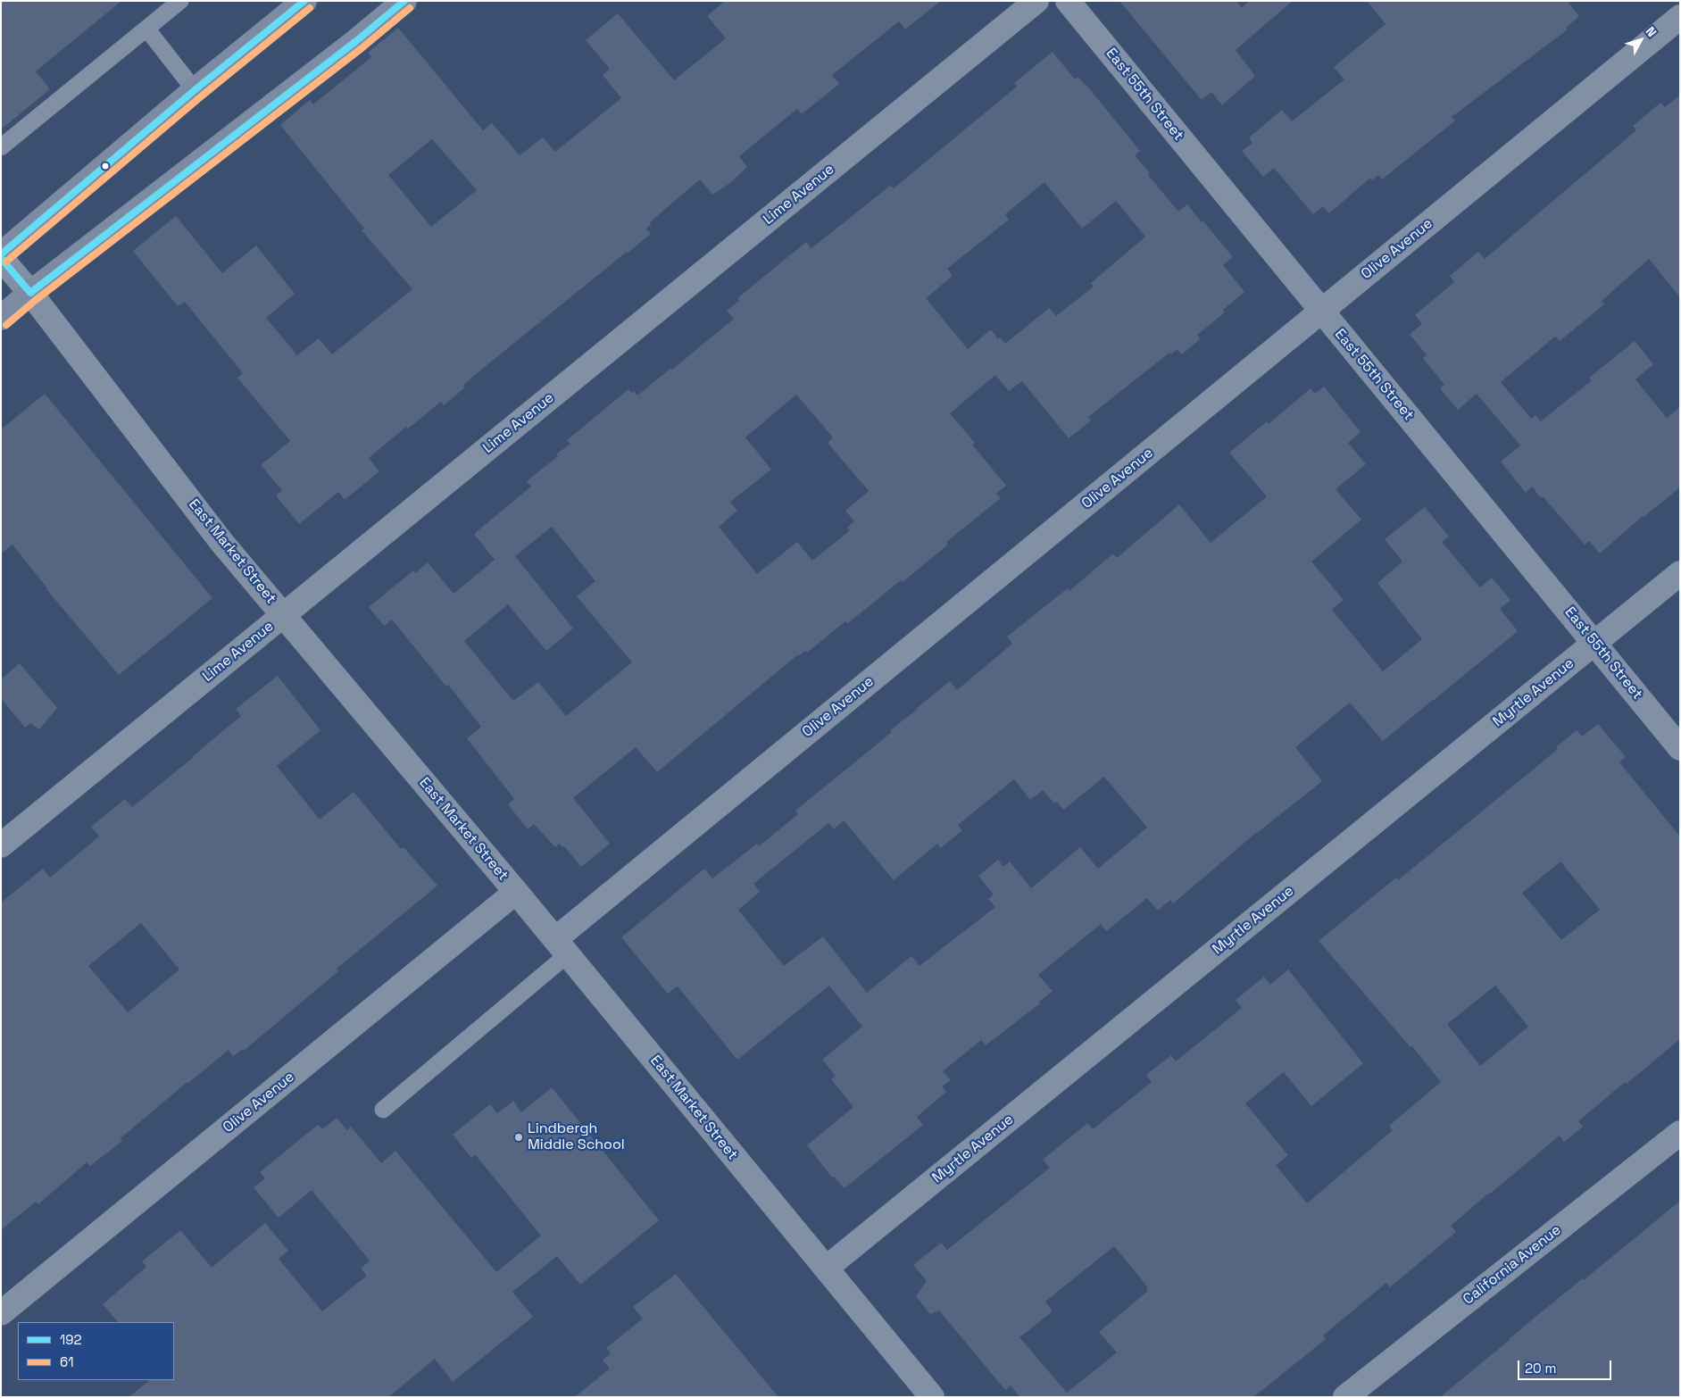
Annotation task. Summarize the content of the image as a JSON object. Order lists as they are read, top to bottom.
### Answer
{
  "streets": {
    "street": [
      "East 55th Street",
      "Lime Avenue",
      "Olive Avenue",
      "East Market Street",
      "Myrtle Avenue",
      "California Avenue"
    ]
  },
  "crossings": [
    ["East 55th Street", "Olive Avenue"],
    ["East 55th Street", "Myrtle Avenue"],
    ["Lime Avenue", "East Market Street"],
    ["Olive Avenue", "East Market Street"],
    ["East Market Street", "Myrtle Avenue"]
  ],
  "places": ["Lindbergh Middle School"],
  "lines": ["transit line 192", "transit line 61"],
  "legend": ["192", "61"],
  "scale_bar": "20 m",
  "north": "top right"
}
